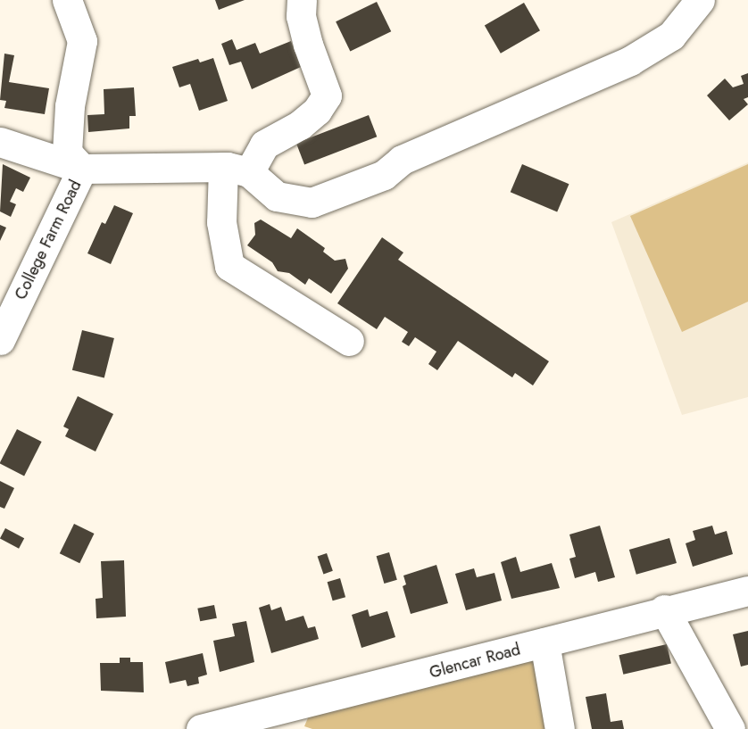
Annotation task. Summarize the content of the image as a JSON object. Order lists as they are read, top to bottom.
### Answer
{
  "streets": {
    "street": ["College Farm Road", "Glencar Road"]
  }
}
